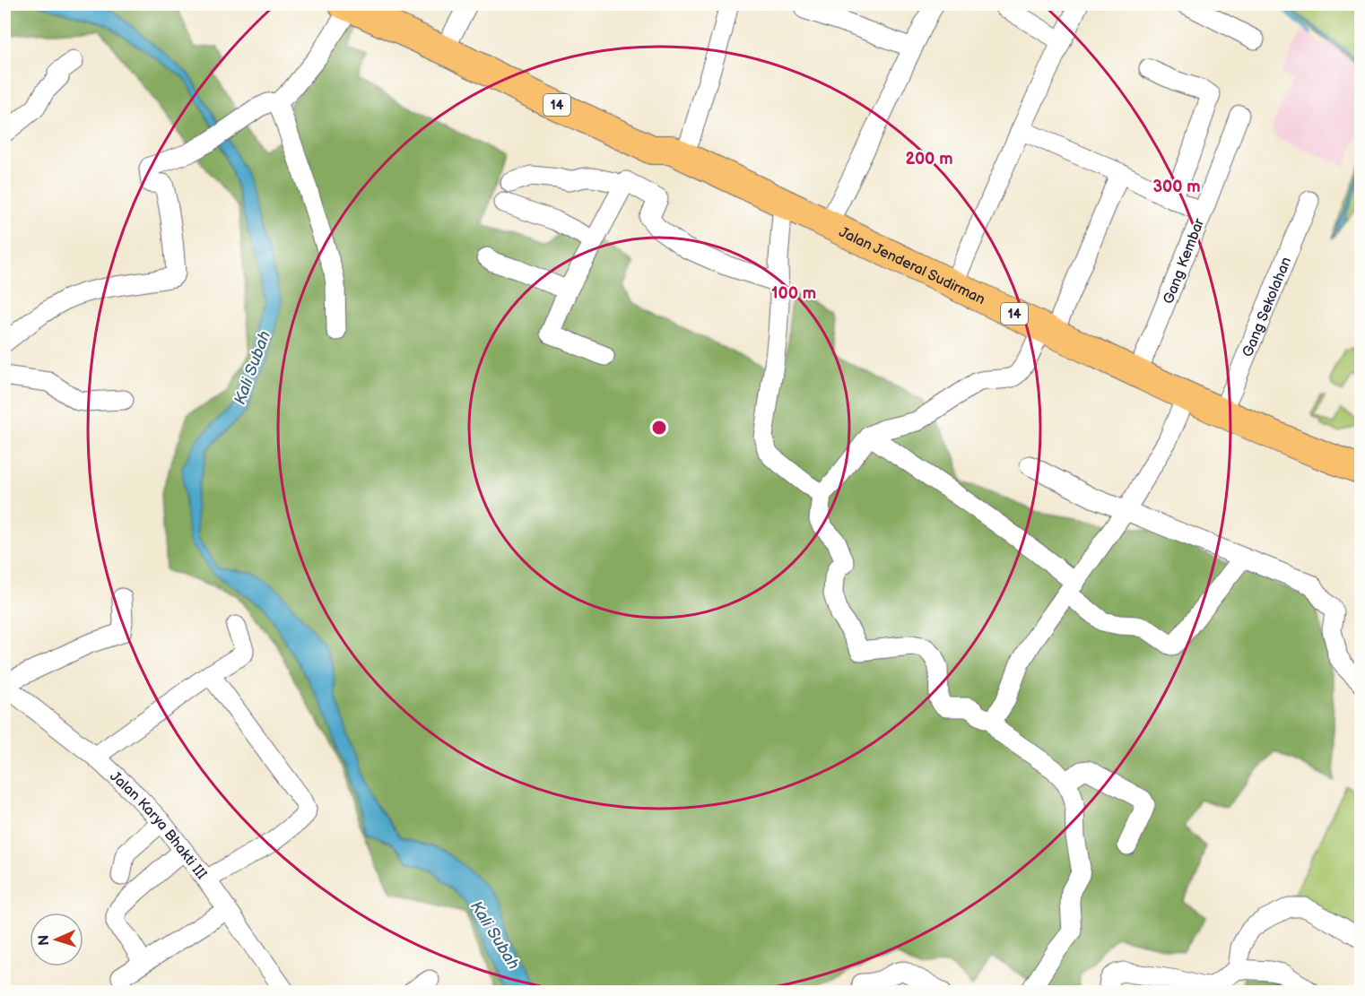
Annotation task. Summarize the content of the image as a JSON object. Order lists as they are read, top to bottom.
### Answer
{
  "streets": {
    "highway": ["14", "Jalan Jenderal Sudirman"],
    "street": ["Gang Kembar", "Gang Sekolahan", "Jalan Karya Bhakti III"]
  },
  "crossings": [
    ["Gang Kembar", "Jalan Jenderal Sudirman"],
    ["Jalan Jenderal Sudirman", "Gang Sekolahan"]
  ],
  "water": ["Kali Subah"],
  "north": "left",
  "rings": ["200 m", "300 m", "100 m"]
}
